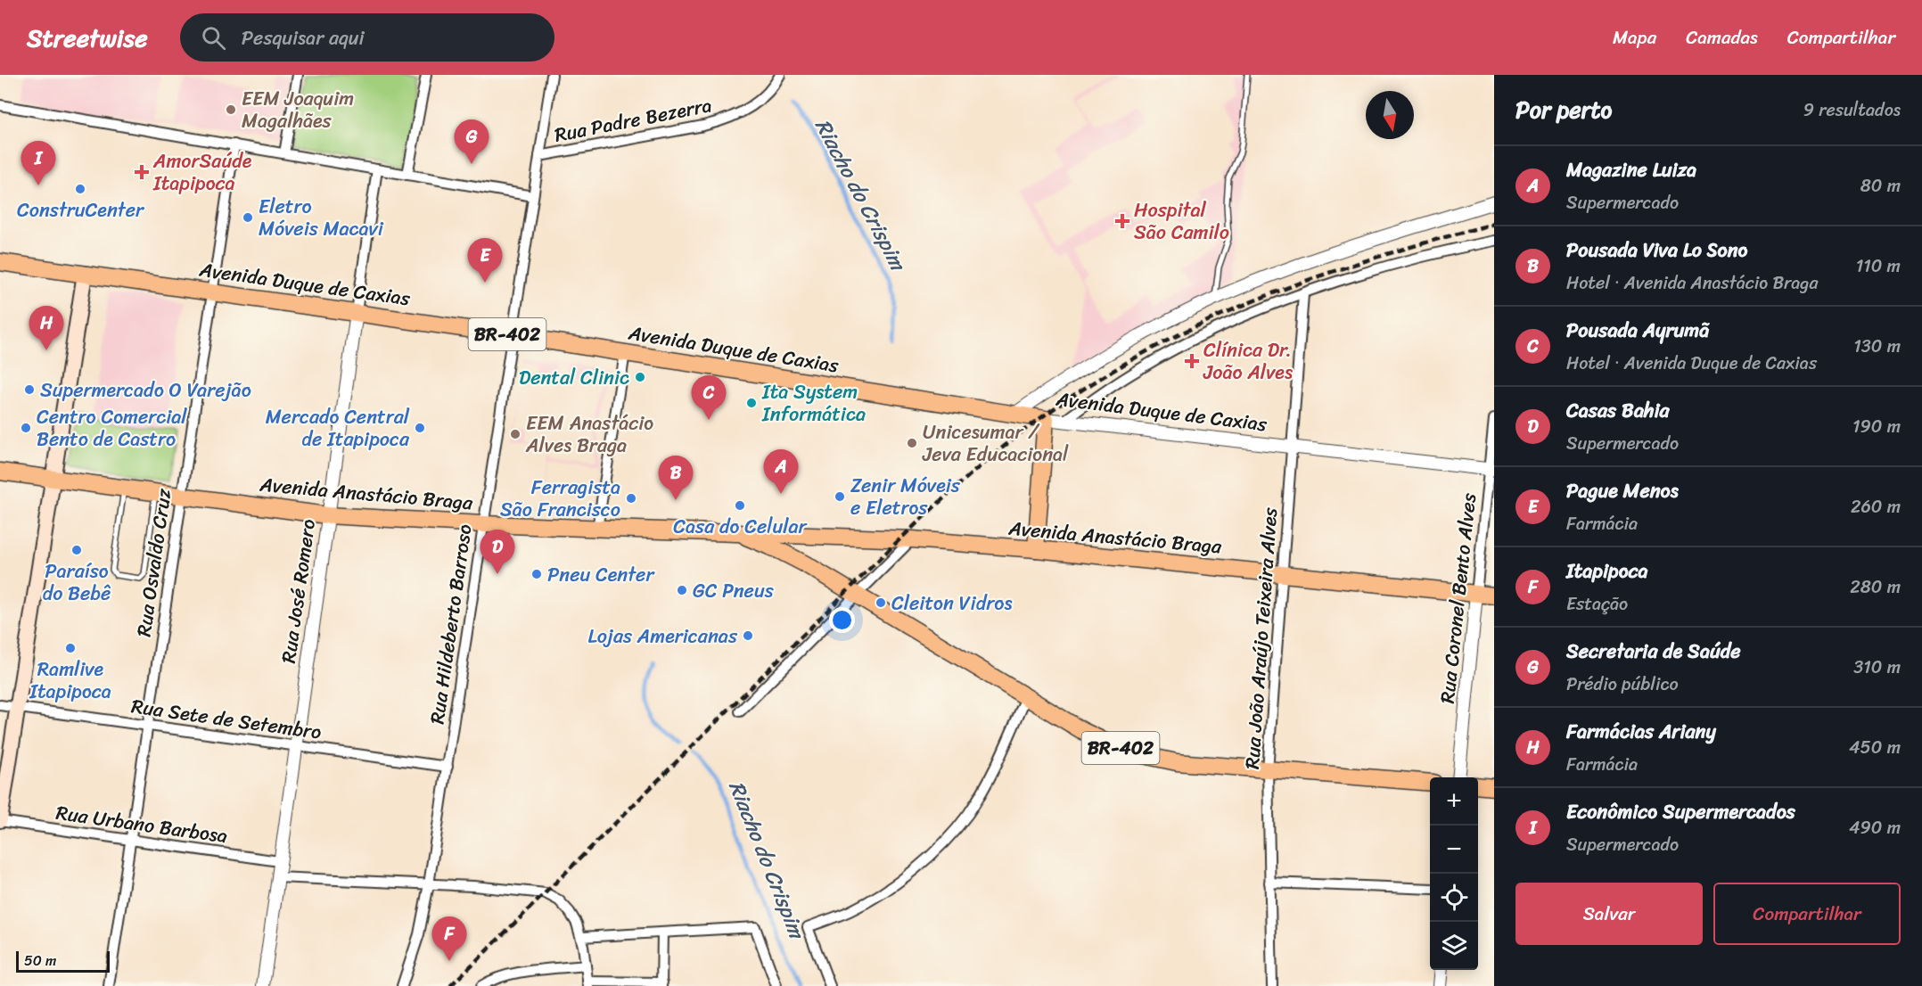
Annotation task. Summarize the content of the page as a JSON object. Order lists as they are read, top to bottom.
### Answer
{
  "streets": {
    "main road": ["Avenida Duque de Caxias", "BR-402", "Avenida Anastácio Braga"],
    "street": [
      "Rua Padre Bezerra",
      "Rua Osvaldo Cruz",
      "Rua José Romero",
      "Rua Coronel Bento Alves",
      "Rua Hildeberto Barroso",
      "Rua João Araújo Teixeira Alves",
      "Rua Sete de Setembro",
      "Rua Urbano Barbosa"
    ]
  },
  "crossings": [
    ["Rua Padre Bezerra", "Rua Hildeberto Barroso"],
    ["Avenida Duque de Caxias", "Rua Osvaldo Cruz"],
    ["Avenida Duque de Caxias", "Rua José Romero"],
    ["Avenida Duque de Caxias", "Rua Coronel Bento Alves"],
    ["Avenida Duque de Caxias", "Rua Hildeberto Barroso"],
    ["Avenida Duque de Caxias", "Rua João Araújo Teixeira Alves"],
    ["BR-402", "Avenida Anastácio Braga"],
    ["BR-402", "Rua João Araújo Teixeira Alves"],
    ["Avenida Anastácio Braga", "Rua Osvaldo Cruz"],
    ["Avenida Anastácio Braga", "Rua José Romero"],
    ["Avenida Anastácio Braga", "Rua Coronel Bento Alves"],
    ["Avenida Anastácio Braga", "Rua Hildeberto Barroso"],
    ["Avenida Anastácio Braga", "Rua João Araújo Teixeira Alves"],
    ["Rua Osvaldo Cruz", "Rua Sete de Setembro"],
    ["Rua Osvaldo Cruz", "Rua Urbano Barbosa"],
    ["Rua José Romero", "Rua Sete de Setembro"],
    ["Rua José Romero", "Rua Urbano Barbosa"],
    ["Rua Hildeberto Barroso", "Rua Sete de Setembro"]
  ],
  "water": ["Riacho do Crispim"],
  "places": {
    "other": [
      "EEM Joaquim Magalhães",
      "ConstruCenter",
      "Eletro Móveis Macavi",
      "Dental Clinic",
      "Supermercado O Varejão",
      "Ita System Informática",
      "Centro Comercial Bento de Castro",
      "Mercado Central de Itapipoca",
      "EEM Anastácio Alves Braga",
      "Unicesumar / Jeva Educacional",
      "Zenir Móveis e Eletros",
      "Ferragista São Francisco",
      "Casa do Celular",
      "Paraíso do Bebê",
      "Pneu Center",
      "GC Pneus",
      "Cleiton Vidros",
      "Lojas Americanas",
      "Ramlive Itapipoca"
    ],
    "health": ["AmorSaúde Itapipoca", "Hospital São Camilo", "Clínica Dr. João Alves"]
  },
  "scale_bar": "50 m",
  "north": "bottom",
  "page": {
    "header": "Streetwise",
    "search": "Pesquisar aqui",
    "nav": ["Mapa", "Camadas", "Compartilhar"],
    "heading": ["Por perto", "9 resultados"],
    "pins": [
      "G",
      "I",
      "E",
      "H",
      "C",
      "A",
      "B",
      "D",
      "F"
    ],
    "list": [
      {
        "mark": "A",
        "name": "Magazine Luiza",
        "note": "Supermercado",
        "value": "80 m"
      },
      {
        "mark": "B",
        "name": "Pousada Viva Lo Sono",
        "note": "Hotel · Avenida Anastácio Braga",
        "value": "110 m"
      },
      {
        "mark": "C",
        "name": "Pousada Ayrumã",
        "note": "Hotel · Avenida Duque de Caxias",
        "value": "130 m"
      },
      {
        "mark": "D",
        "name": "Casas Bahia",
        "note": "Supermercado",
        "value": "190 m"
      },
      {
        "mark": "E",
        "name": "Pague Menos",
        "note": "Farmácia",
        "value": "260 m"
      },
      {
        "mark": "F",
        "name": "Itapipoca",
        "note": "Estação",
        "value": "280 m"
      },
      {
        "mark": "G",
        "name": "Secretaria de Saúde",
        "note": "Prédio público",
        "value": "310 m"
      },
      {
        "mark": "H",
        "name": "Farmácias Ariany",
        "note": "Farmácia",
        "value": "450 m"
      },
      {
        "mark": "I",
        "name": "Econômico Supermercados",
        "note": "Supermercado",
        "value": "490 m"
      }
    ],
    "map_buttons": ["+", "−"],
    "buttons": ["Salvar", "Compartilhar"],
    "scale": "50 m"
  }
}
